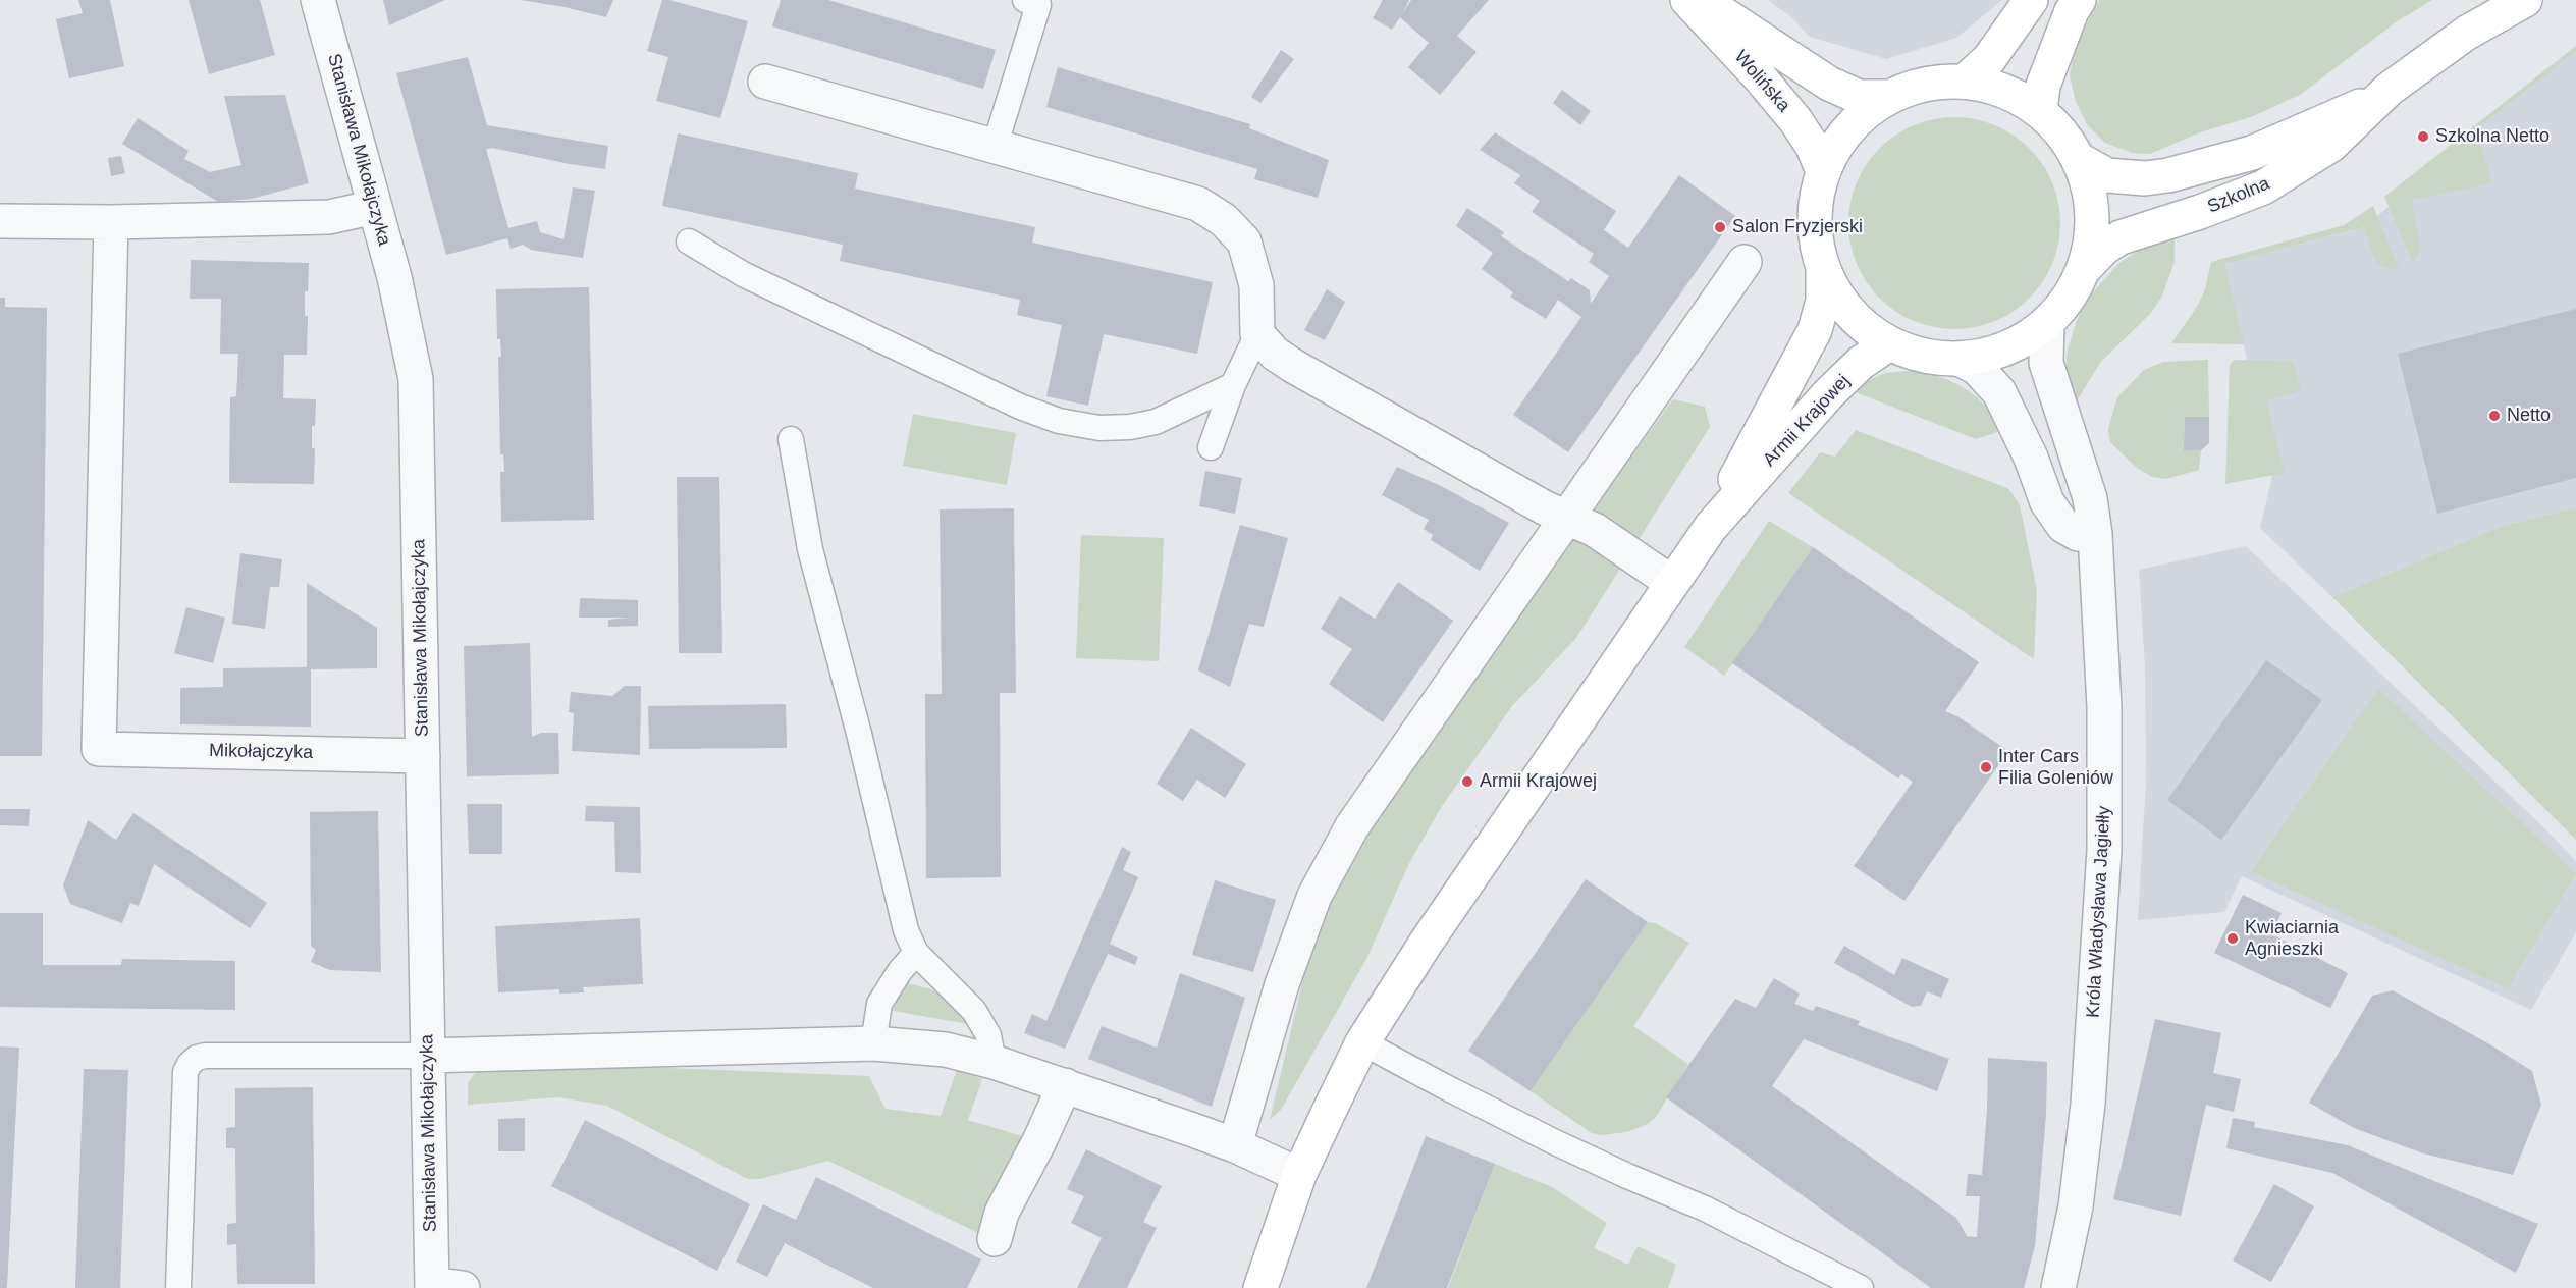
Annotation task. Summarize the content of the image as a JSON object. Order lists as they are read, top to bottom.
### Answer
{
  "streets": {
    "street": [
      "Wolińska",
      "Stanisława Mikołajczyka",
      "Szkolna",
      "Armii Krajowej",
      "Mikołajczyka",
      "Króla Władysława Jagiełły"
    ]
  },
  "crossings": [
    ["Stanisława Mikołajczyka", "Mikołajczyka"]
  ],
  "places": [
    "Szkolna Netto",
    "Salon Fryzjerski",
    "Netto",
    "Inter Cars Filia Goleniów",
    "Armii Krajowej",
    "Kwiaciarnia Agnieszki"
  ]
}
